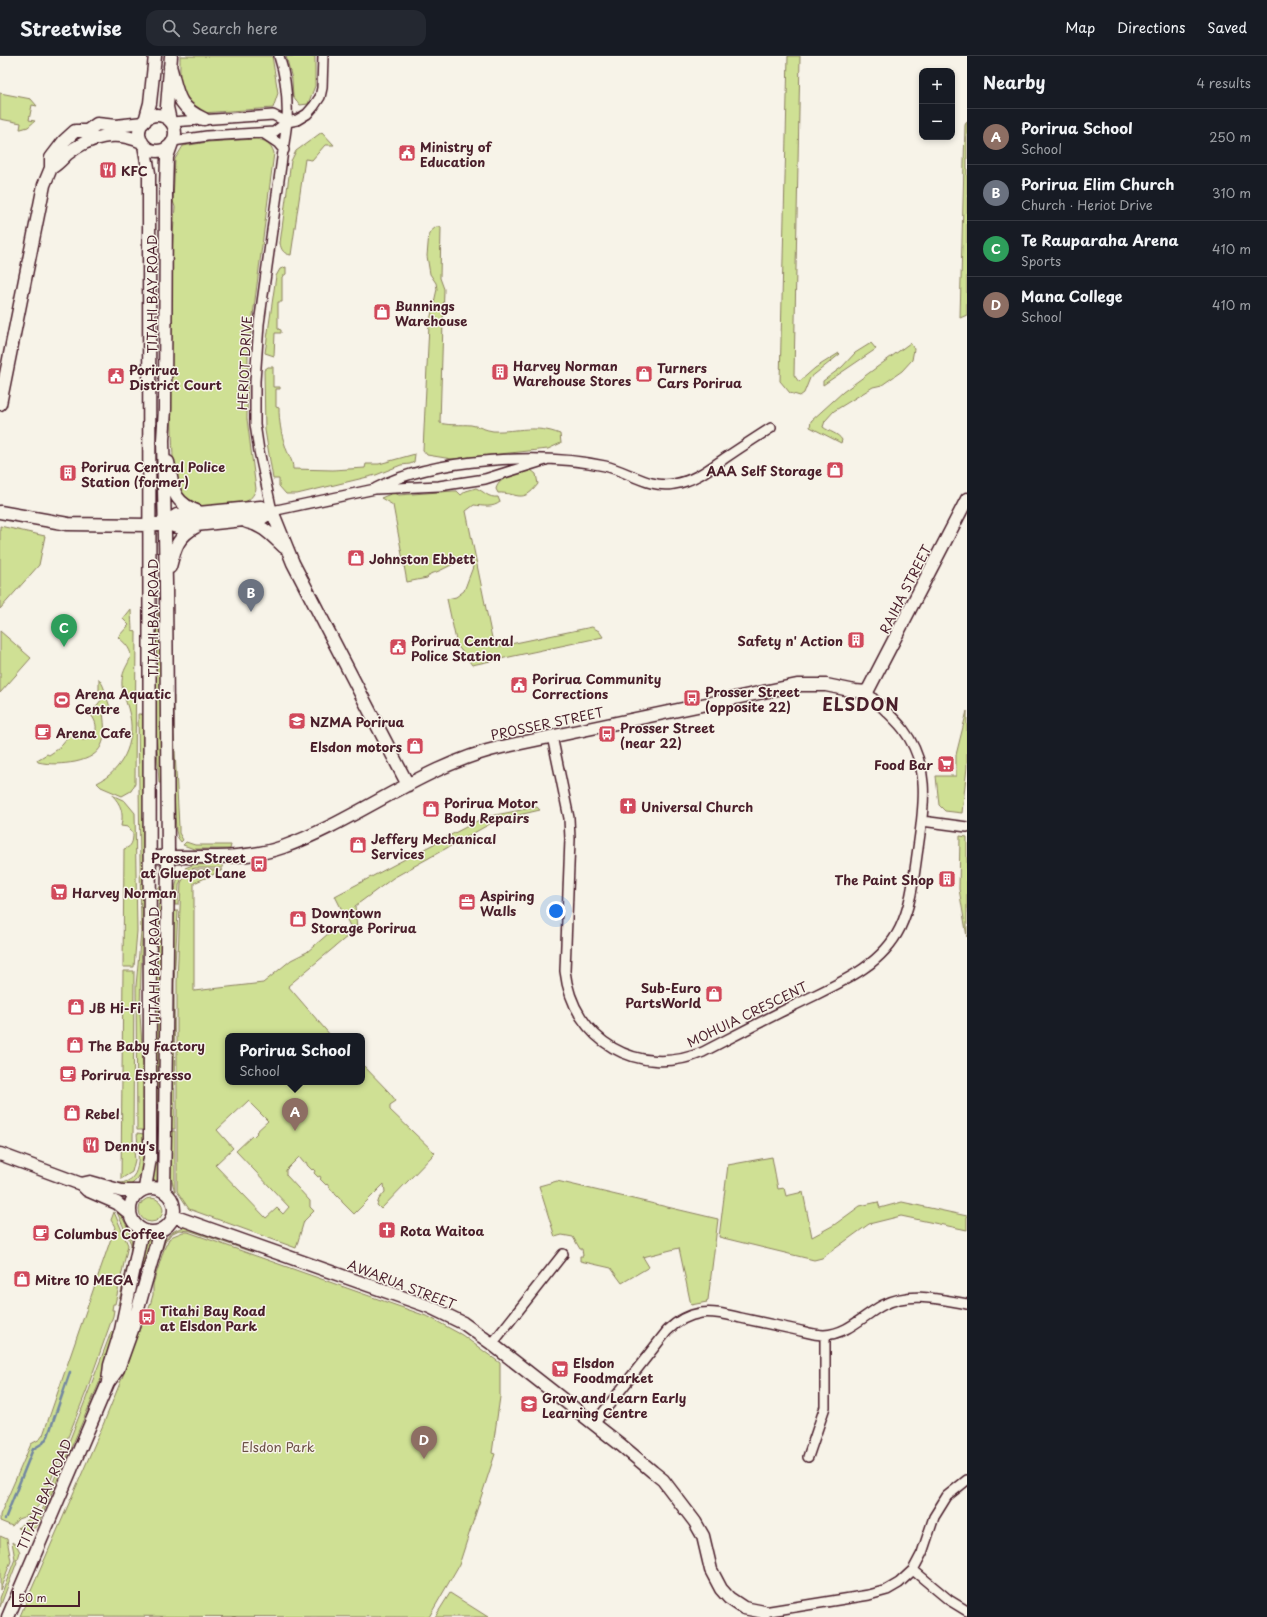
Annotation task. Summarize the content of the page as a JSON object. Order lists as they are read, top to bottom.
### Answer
{
  "streets": {
    "main road": [
      "TITAHI BAY ROAD",
      "HERIOT DRIVE",
      "RAIHA STREET",
      "PROSSER STREET",
      "AWARUA STREET"
    ],
    "street": ["MOHUIA CRESCENT"]
  },
  "crossings": [
    ["TITAHI BAY ROAD", "PROSSER STREET"],
    ["TITAHI BAY ROAD", "AWARUA STREET"],
    ["HERIOT DRIVE", "PROSSER STREET"],
    ["RAIHA STREET", "PROSSER STREET"],
    ["PROSSER STREET", "MOHUIA CRESCENT"]
  ],
  "districts": ["ELSDON"],
  "parks": ["Elsdon Park"],
  "places": {
    "public building": [
      "Ministry of Education",
      "Porirua District Court",
      "Porirua Central Police Station",
      "Porirua Community Corrections"
    ],
    "restaurant": ["KFC", "Denny's"],
    "shop": [
      "Bunnings Warehouse",
      "Turners Cars Porirua",
      "AAA Self Storage",
      "Johnston Ebbett",
      "Elsdon motors",
      "Porirua Motor Body Repairs",
      "Jeffery Mechanical Services",
      "Downtown Storage Porirua",
      "Sub-Euro PartsWorld",
      "JB Hi-Fi",
      "The Baby Factory",
      "Rebel",
      "Mitre 10 MEGA"
    ],
    "building": [
      "Harvey Norman Warehouse Stores",
      "Porirua Central Police Station (former)",
      "Safety n' Action",
      "The Paint Shop"
    ],
    "bus stop": [
      "Prosser Street (opposite 22)",
      "Prosser Street (near 22)",
      "Prosser Street at Gluepot Lane",
      "Titahi Bay Road at Elsdon Park"
    ],
    "sports": ["Arena Aquatic Centre"],
    "school or university": ["NZMA Porirua", "Grow and Learn Early Learning Centre"],
    "cafe": ["Arena Cafe", "Porirua Espresso", "Columbus Coffee"],
    "supermarket": ["Food Bar", "Harvey Norman", "Elsdon Foodmarket"],
    "church": ["Universal Church", "Rota Waitoa"],
    "office": ["Aspiring Walls"]
  },
  "scale_bar": "50 m",
  "page": {
    "header": "Streetwise",
    "search": "Search here",
    "nav": ["Map", "Directions", "Saved"],
    "heading": ["Nearby", "4 results"],
    "map_buttons": ["+", "−"],
    "list": [
      {
        "mark": "A",
        "name": "Porirua School",
        "note": "School",
        "value": "250 m"
      },
      {
        "mark": "B",
        "name": "Porirua Elim Church",
        "note": "Church · Heriot Drive",
        "value": "310 m"
      },
      {
        "mark": "C",
        "name": "Te Rauparaha Arena",
        "note": "Sports",
        "value": "410 m"
      },
      {
        "mark": "D",
        "name": "Mana College",
        "note": "School",
        "value": "410 m"
      }
    ],
    "pins": [
      "B",
      "C",
      "A",
      "D"
    ],
    "popup": ["Porirua School", "School"],
    "scale": "50 m"
  }
}
